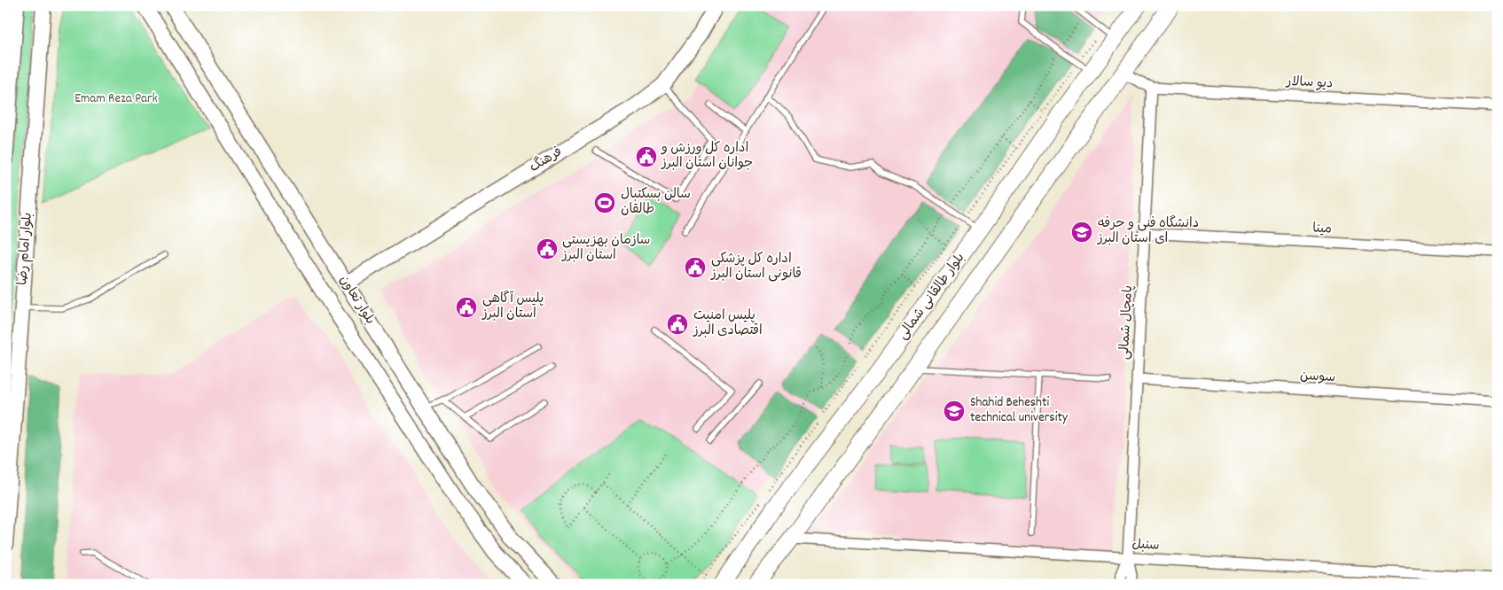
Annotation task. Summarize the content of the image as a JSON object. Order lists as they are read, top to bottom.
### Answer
{
  "streets": {
    "main road": [
      "فرهنگ",
      "بلوار امام رضا",
      "بلوار طالقانی شمالی",
      "بلوار تعاون"
    ],
    "street": [
      "دیو سالار",
      "مینا",
      "پامچال شمالی",
      "سوسن",
      "سنبل"
    ]
  },
  "crossings": [
    ["دیو سالار", "بلوار طالقانی شمالی"],
    ["دیو سالار", "پامچال شمالی"],
    ["فرهنگ", "بلوار تعاون"],
    ["مینا", "پامچال شمالی"],
    ["بلوار طالقانی شمالی", "سنبل"],
    ["پامچال شمالی", "سوسن"],
    ["پامچال شمالی", "سنبل"]
  ],
  "parks": ["Emam Reza Park"],
  "places": {
    "public building": [
      "اداره کل ورزش و جوانان استان البرز",
      "سازمان بهزیستی استان البرز",
      "اداره کل پزشکی قانونی استان البرز",
      "پلیس آگاهی استان البرز",
      "پلیس امنیت اقتصادی البرز"
    ],
    "sports": ["سالن بسکتبال طالقان"],
    "school or university": ["دانشگاه فنی و حرفه ای استان البرز", "Shahid Beheshti technical university"]
  }
}
